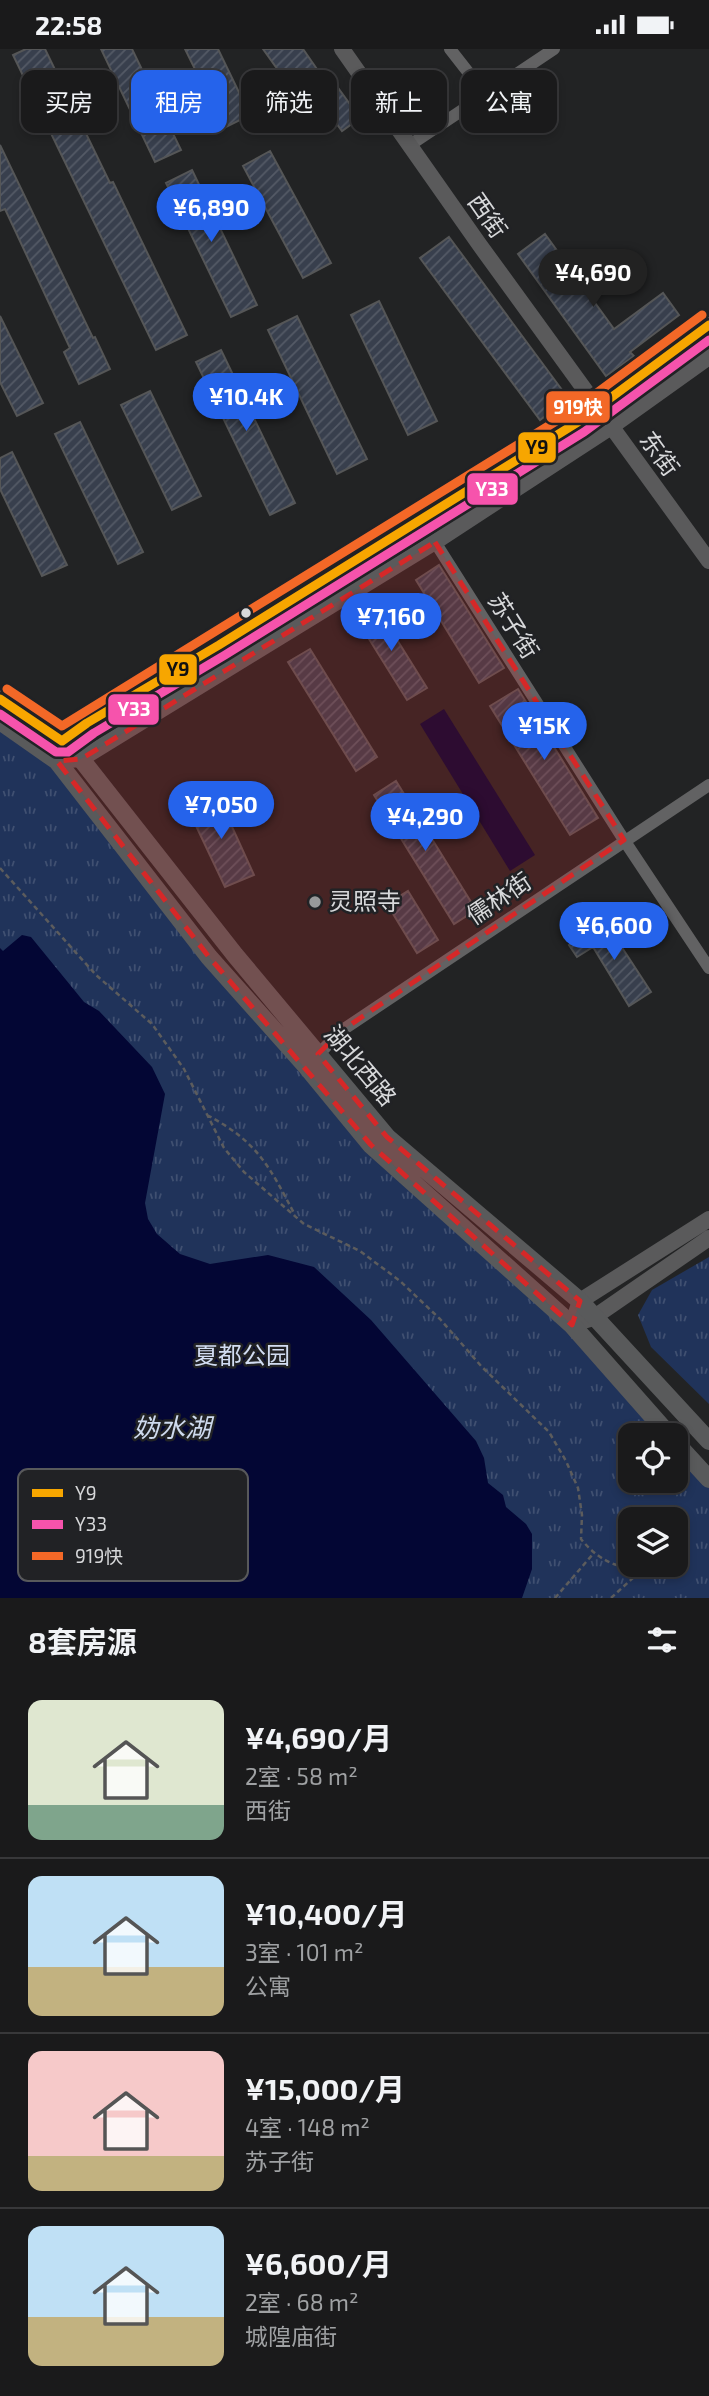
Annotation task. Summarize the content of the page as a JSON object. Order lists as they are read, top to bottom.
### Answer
{
  "streets": {
    "main road": ["湖北西路"],
    "street": [
      "西街",
      "东街",
      "苏子街",
      "儒林街"
    ]
  },
  "crossings": [
    ["西街", "东街"],
    ["苏子街", "儒林街"],
    ["儒林街", "湖北西路"]
  ],
  "water": ["妫水湖"],
  "parks": ["夏都公园"],
  "places": ["灵照寺"],
  "lines": ["transit line 919快", "transit line Y9", "transit line Y33"],
  "legend": ["Y9", "Y33", "919快"],
  "page": {
    "status": "22:58",
    "chip": [
      "买房",
      "租房",
      "筛选",
      "新上",
      "公寓"
    ],
    "price": [
      "¥6,890",
      "¥4,690",
      "¥10.4K",
      "¥7,160",
      "¥15K",
      "¥7,050",
      "¥4,290",
      "¥6,600"
    ],
    "heading": "8套房源",
    "list": [
      {
        "name": "¥4,690/月",
        "note": "2室 · 58 m² · 西街"
      },
      {
        "name": "¥10,400/月",
        "note": "3室 · 101 m² · 公寓"
      },
      {
        "name": "¥15,000/月",
        "note": "4室 · 148 m² · 苏子街"
      },
      {
        "name": "¥6,600/月",
        "note": "2室 · 68 m² · 城隍庙街"
      }
    ]
  }
}
